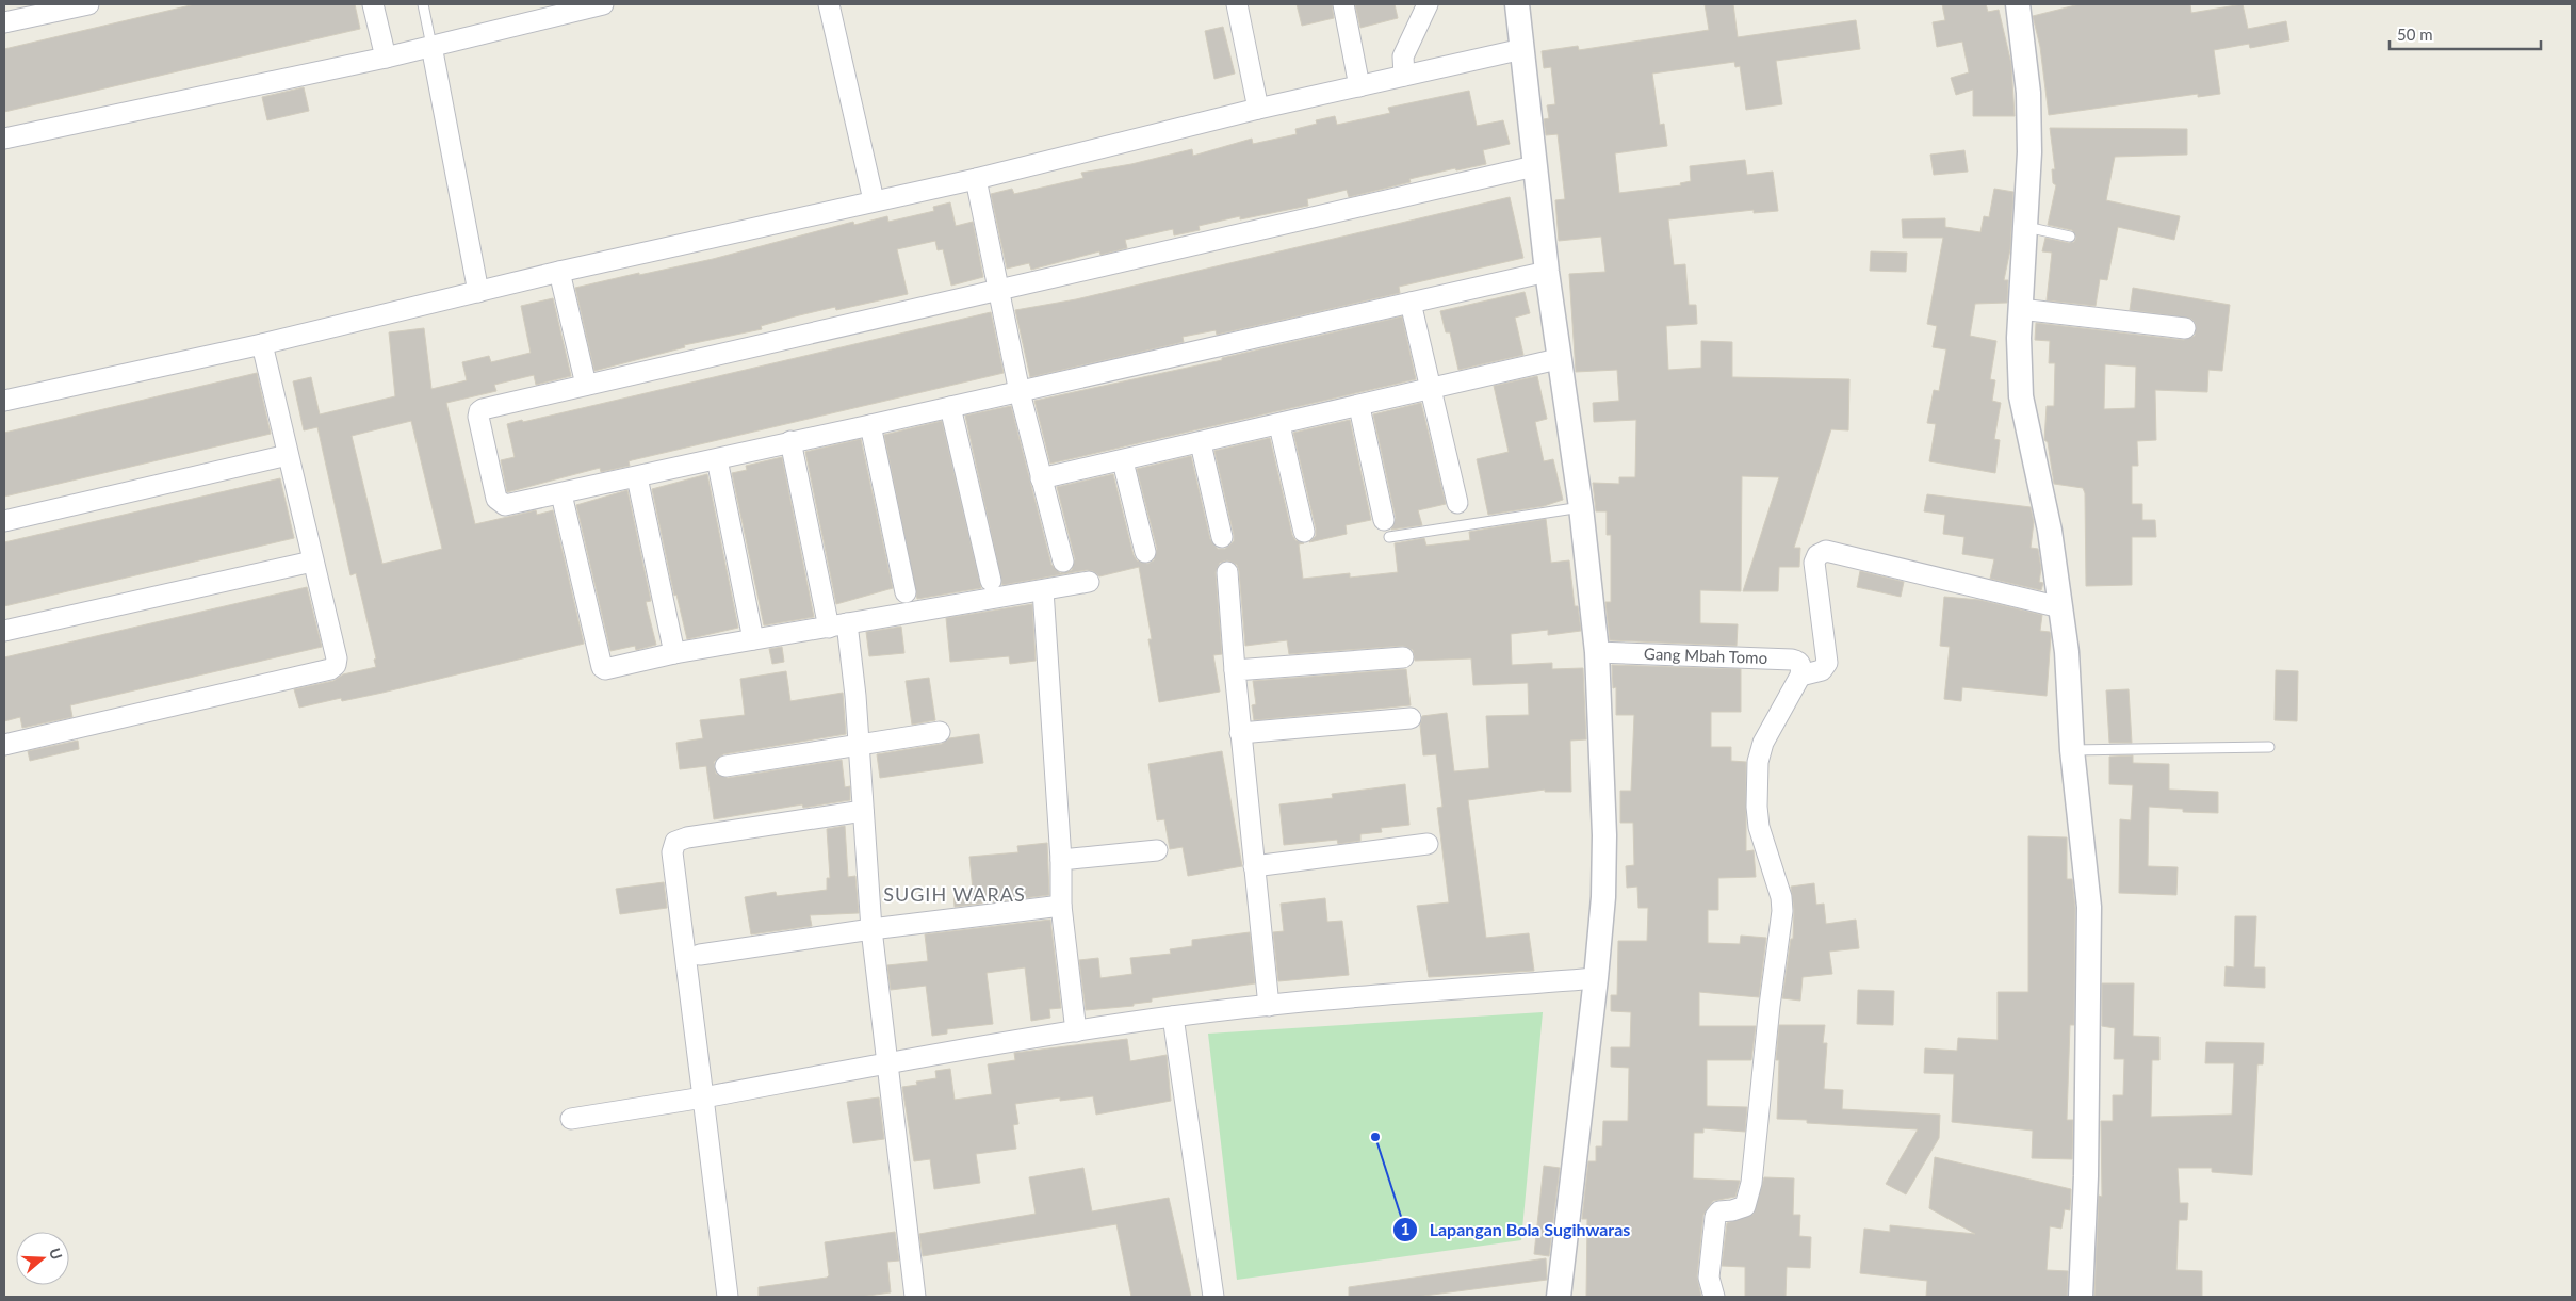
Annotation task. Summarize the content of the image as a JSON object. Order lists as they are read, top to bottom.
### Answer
{
  "streets": {
    "street": ["Gang Mbah Tomo"]
  },
  "districts": ["SUGIH WARAS"],
  "places": ["Lapangan Bola Sugihwaras"],
  "scale_bar": "50 m",
  "north": "right"
}
